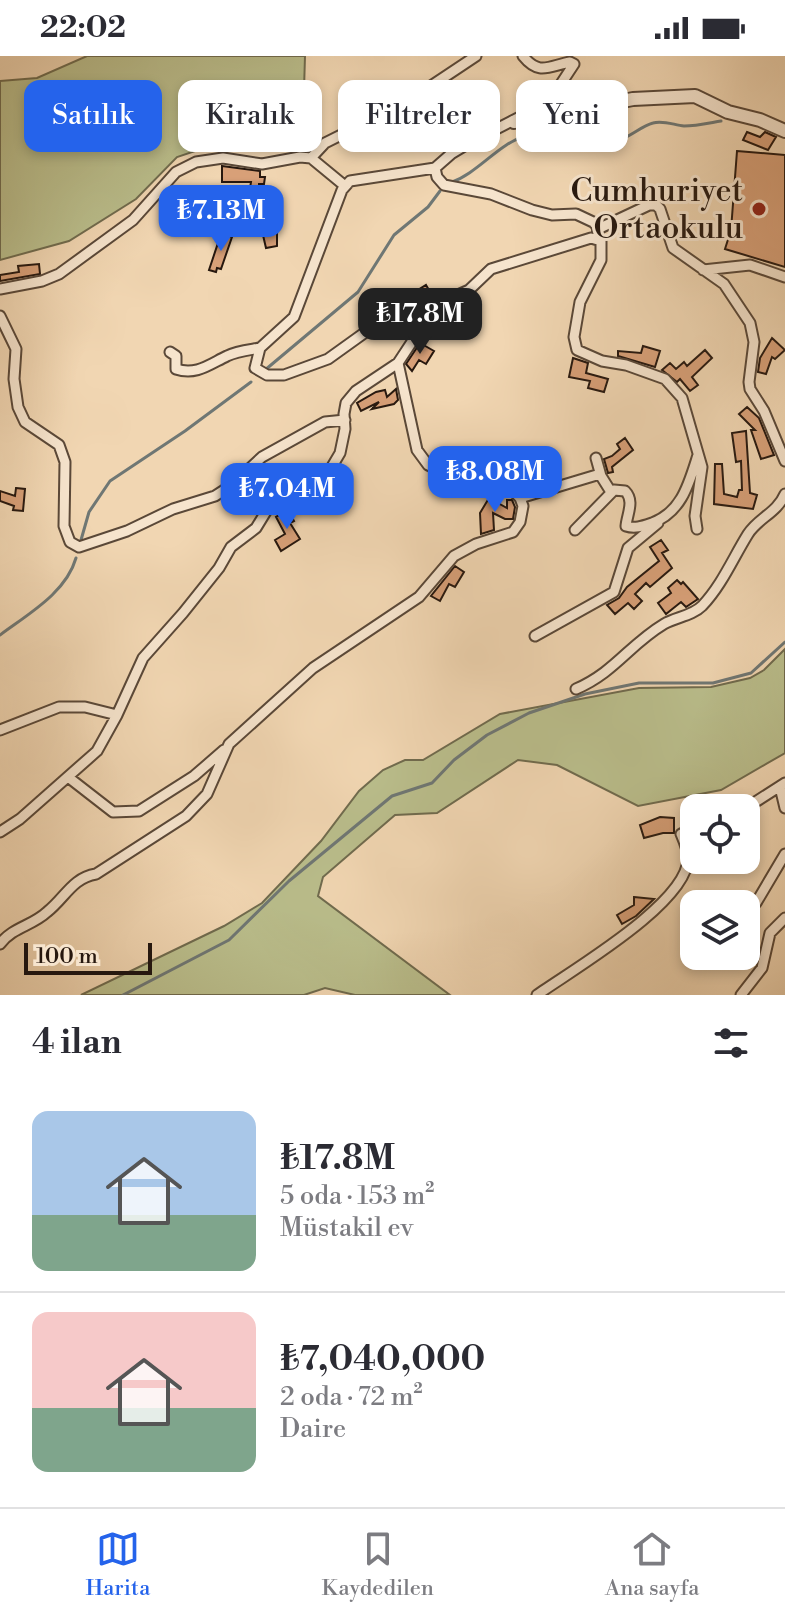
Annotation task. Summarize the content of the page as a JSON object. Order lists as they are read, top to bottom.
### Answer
{
  "places": ["Cumhuriyet Ortaokulu"],
  "scale_bar": "100 m",
  "page": {
    "status": "22:02",
    "chip": [
      "Satılık",
      "Kiralık",
      "Filtreler",
      "Yeni"
    ],
    "price": [
      "₺7.13M",
      "₺17.8M",
      "₺8.08M",
      "₺7.04M"
    ],
    "scale": "100 m",
    "heading": "4 ilan",
    "list": [
      {
        "name": "₺17.8M",
        "note": "5 oda · 153 m² · Müstakil ev"
      },
      {
        "name": "₺7,040,000",
        "note": "2 oda · 72 m² · Daire"
      }
    ],
    "tabs": ["Harita", "Kaydedilen", "Ana sayfa"]
  }
}
